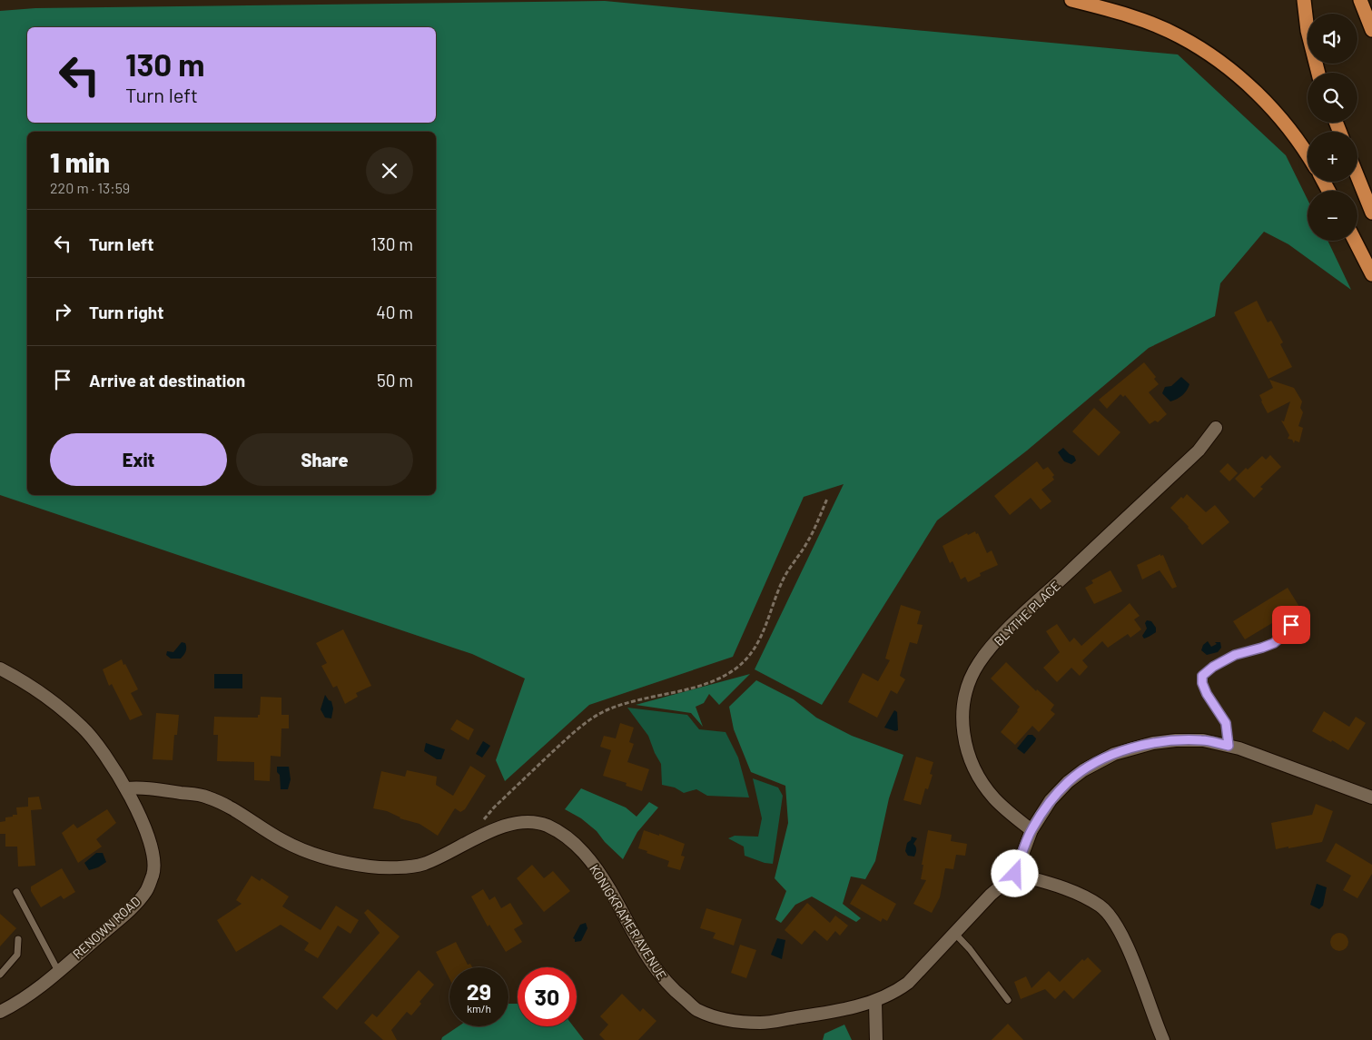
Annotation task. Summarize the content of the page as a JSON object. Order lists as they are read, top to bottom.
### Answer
{
  "streets": {
    "street": ["BLYTHE PLACE", "KONIGKRAMER AVENUE", "RENOWN ROAD"]
  },
  "crossings": [
    ["BLYTHE PLACE", "KONIGKRAMER AVENUE"],
    ["KONIGKRAMER AVENUE", "RENOWN ROAD"]
  ],
  "page": {
    "map_buttons": ["+", "−"],
    "turn": ["130 m", "Turn left"],
    "heading": ["1 min", "220 m · 13:59"],
    "list": [
      {
        "name": "Turn left",
        "value": "130 m"
      },
      {
        "name": "Turn right",
        "value": "40 m"
      },
      {
        "name": "Arrive at destination",
        "value": "50 m"
      }
    ],
    "buttons": ["Exit", "Share"],
    "speed": "29 km/h",
    "limit": "30"
  }
}
